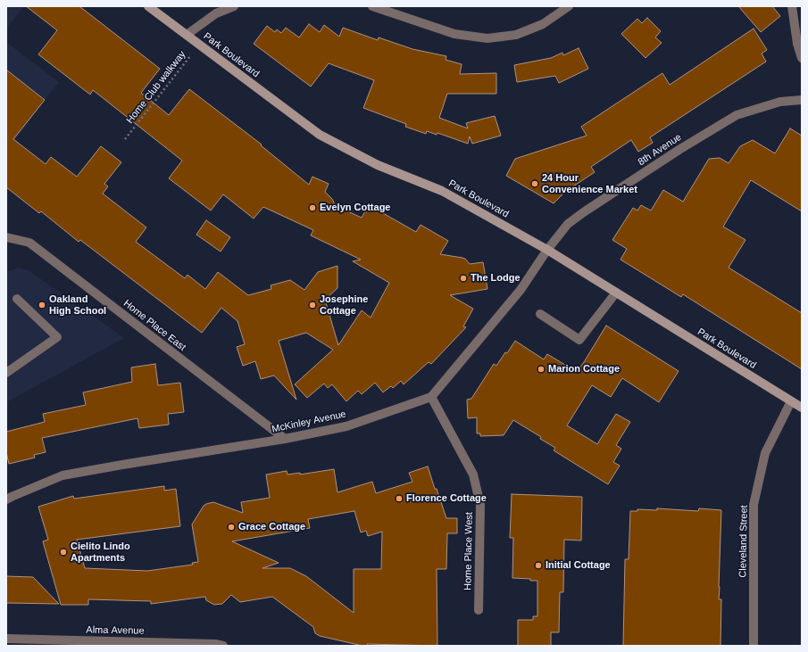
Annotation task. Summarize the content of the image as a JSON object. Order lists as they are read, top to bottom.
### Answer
{
  "streets": {
    "main road": ["Park Boulevard"],
    "street": [
      "8th Avenue",
      "Home Place East",
      "McKinley Avenue",
      "Cleveland Street",
      "Home Place West",
      "Alma Avenue"
    ],
    "path": ["Home Club walkway"]
  },
  "crossings": [
    ["Park Boulevard", "Home Club walkway"],
    ["Park Boulevard", "8th Avenue"],
    ["Park Boulevard", "Cleveland Street"],
    ["Home Place East", "McKinley Avenue"],
    ["McKinley Avenue", "Home Place West"]
  ],
  "places": [
    "24 Hour Convenience Market",
    "Evelyn Cottage",
    "The Lodge",
    "Oakland High School",
    "Josephine Cottage",
    "Marion Cottage",
    "Florence Cottage",
    "Grace Cottage",
    "Cielito Lindo Apartments",
    "Initial Cottage"
  ]
}
